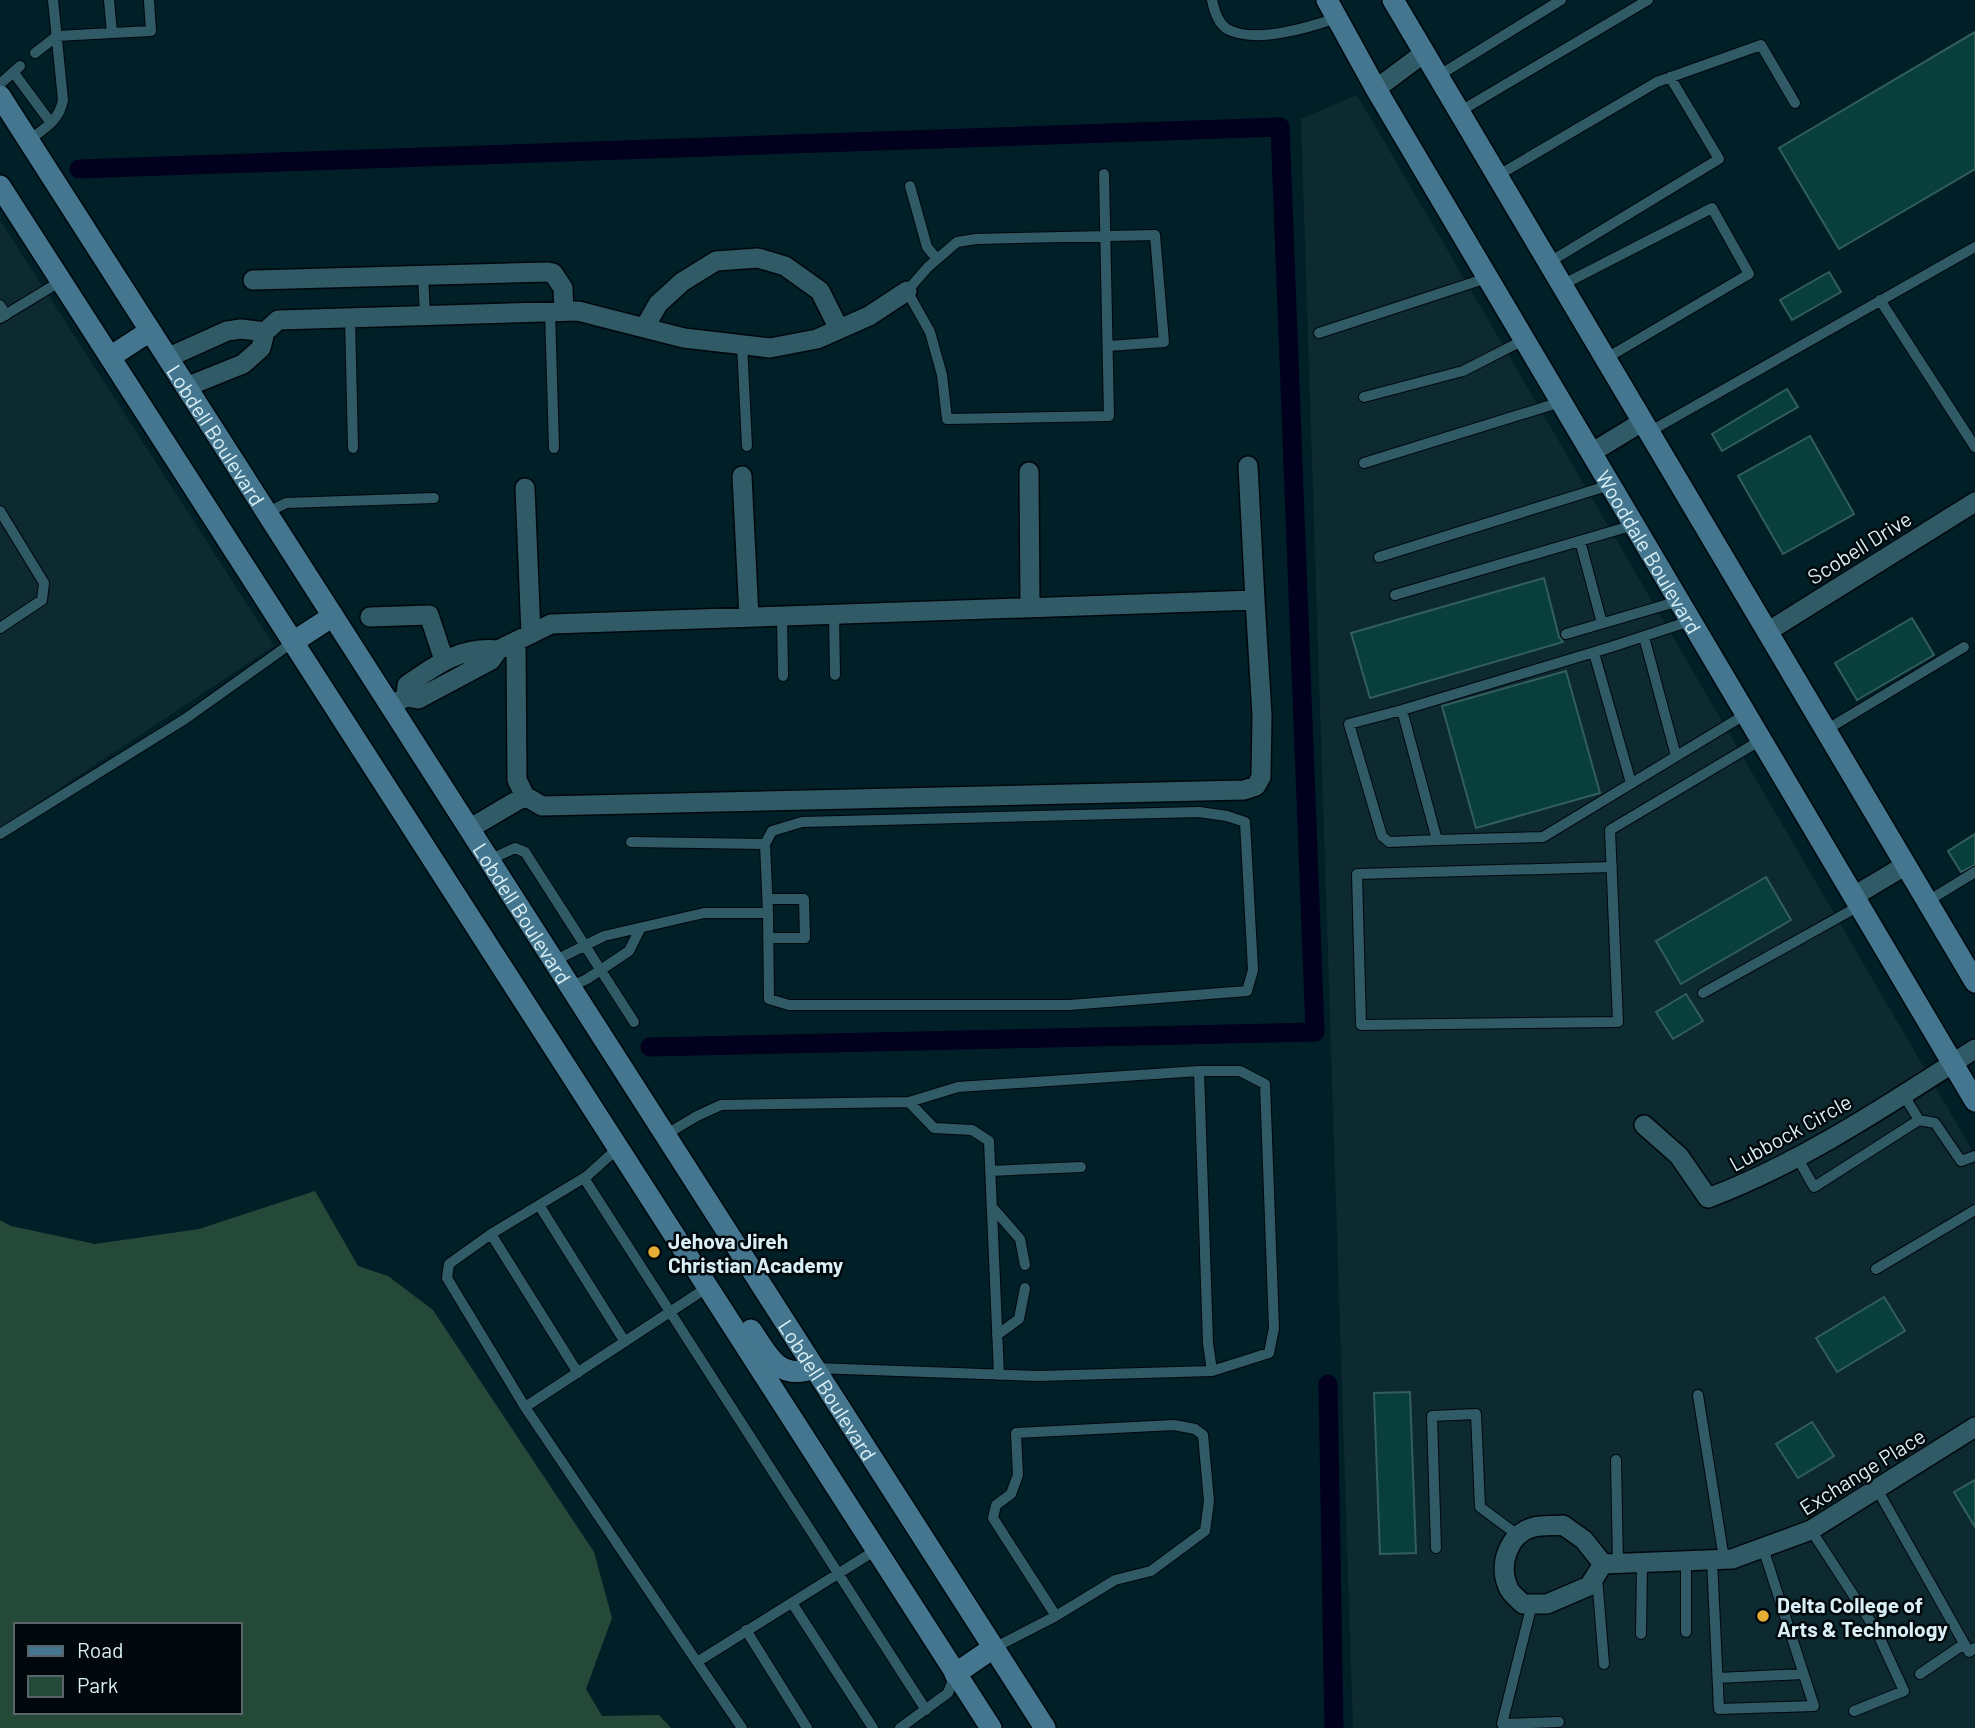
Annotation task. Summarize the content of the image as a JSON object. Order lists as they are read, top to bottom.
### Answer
{
  "streets": {
    "main road": ["Lobdell Boulevard", "Wooddale Boulevard"],
    "street": ["Scobell Drive", "Lubbock Circle", "Exchange Place"]
  },
  "crossings": [
    ["Wooddale Boulevard", "Lubbock Circle"]
  ],
  "places": ["Jehova Jireh Christian Academy", "Delta College of Arts & Technology"],
  "legend": ["Road", "Park"]
}
